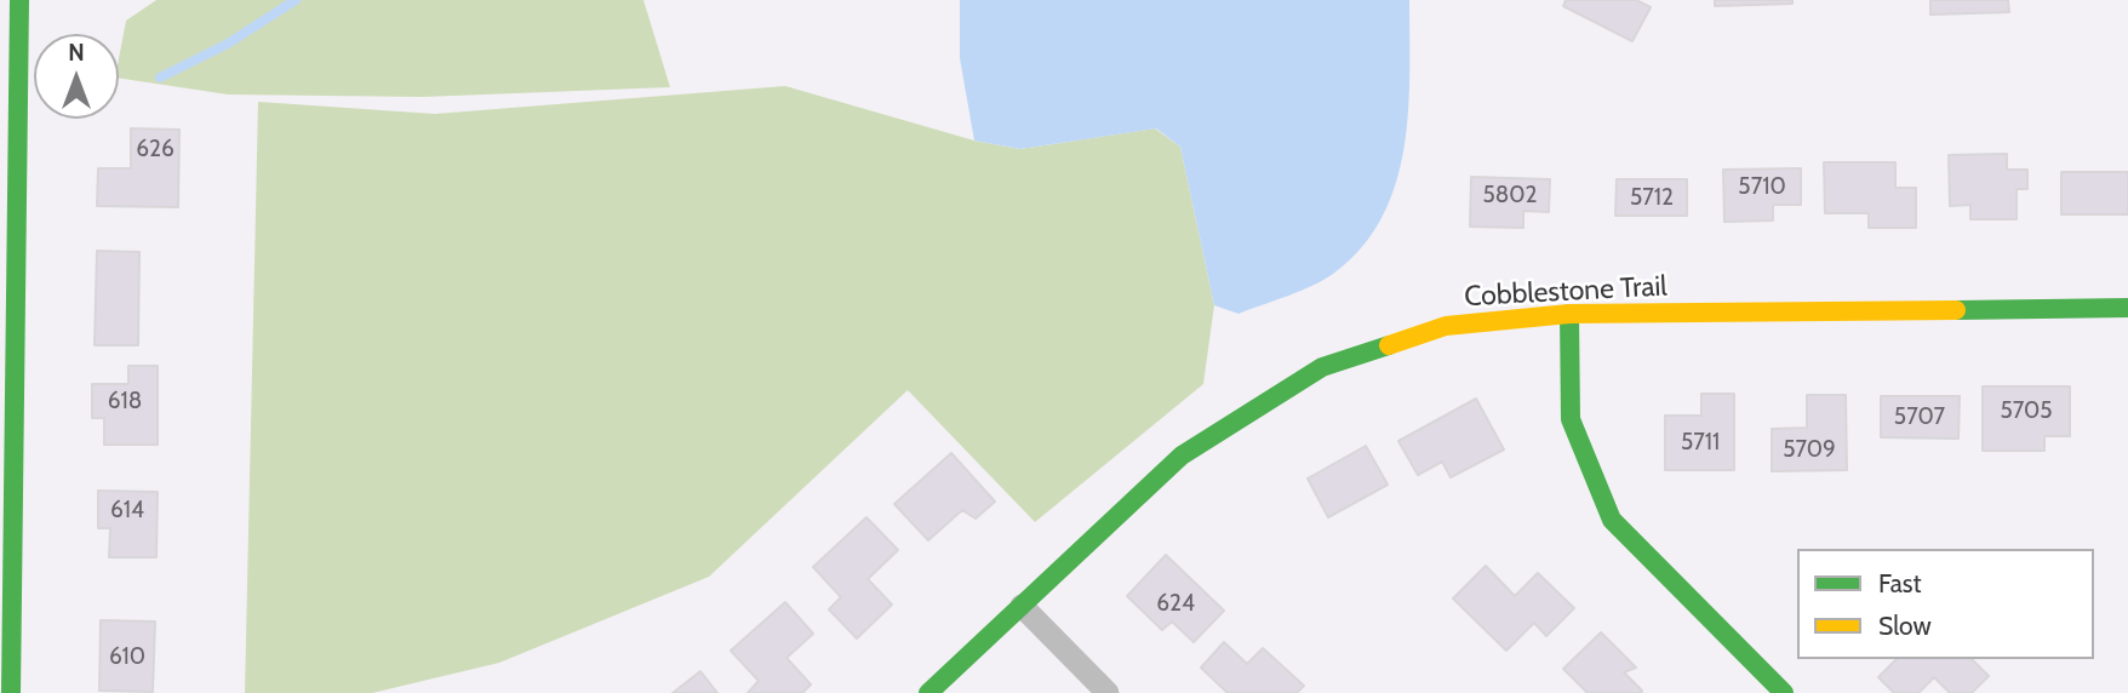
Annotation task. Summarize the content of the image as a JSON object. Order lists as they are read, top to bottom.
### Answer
{
  "streets": {
    "street": ["Cobblestone Trail"]
  },
  "house_numbers": [
    "626",
    "5710",
    "5802",
    "5712",
    "618",
    "5705",
    "5707",
    "5711",
    "5709",
    "614",
    "624",
    "610"
  ],
  "legend": ["Fast", "Slow"],
  "north": "top"
}
